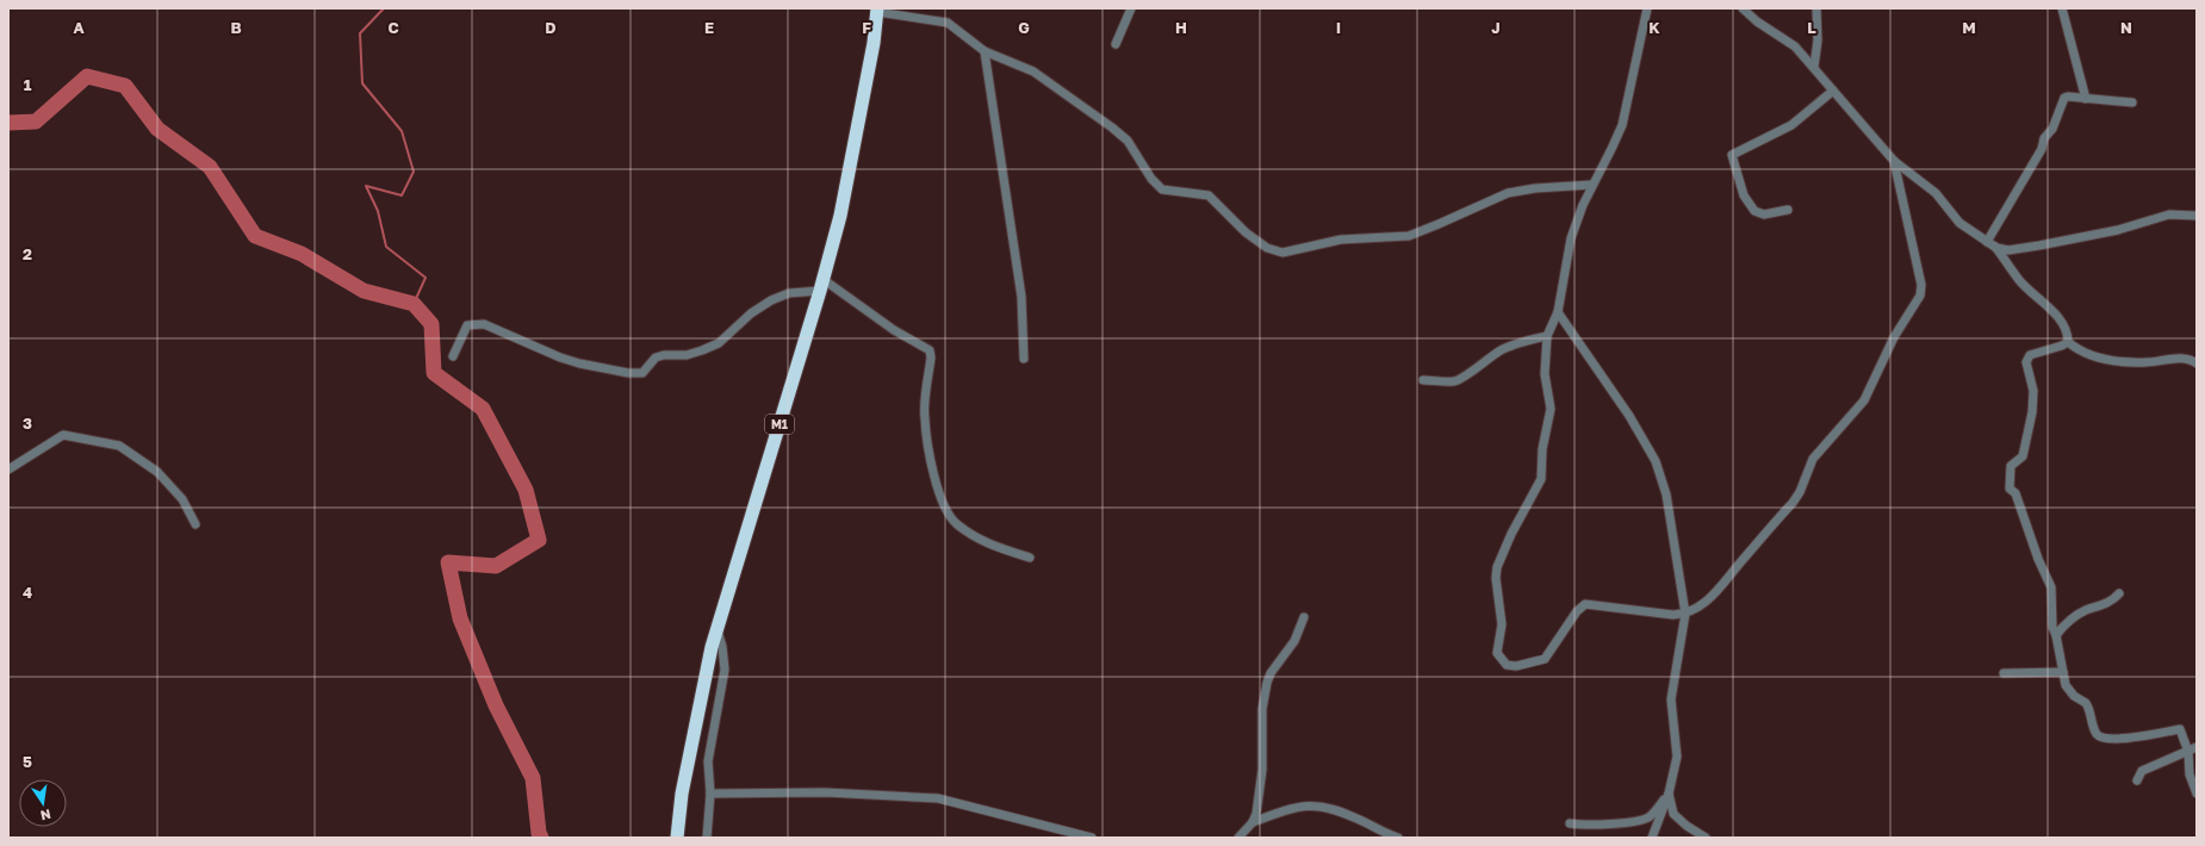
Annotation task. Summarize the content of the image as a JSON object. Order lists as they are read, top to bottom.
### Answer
{
  "streets": {
    "highway": ["M1"]
  },
  "north": "bottom",
  "grid": {
    "columns": [
      "A",
      "B",
      "C",
      "D",
      "E",
      "F",
      "G",
      "H",
      "I",
      "J",
      "K",
      "L",
      "M",
      "N"
    ],
    "rows": [
      "1",
      "2",
      "3",
      "4",
      "5"
    ]
  }
}
